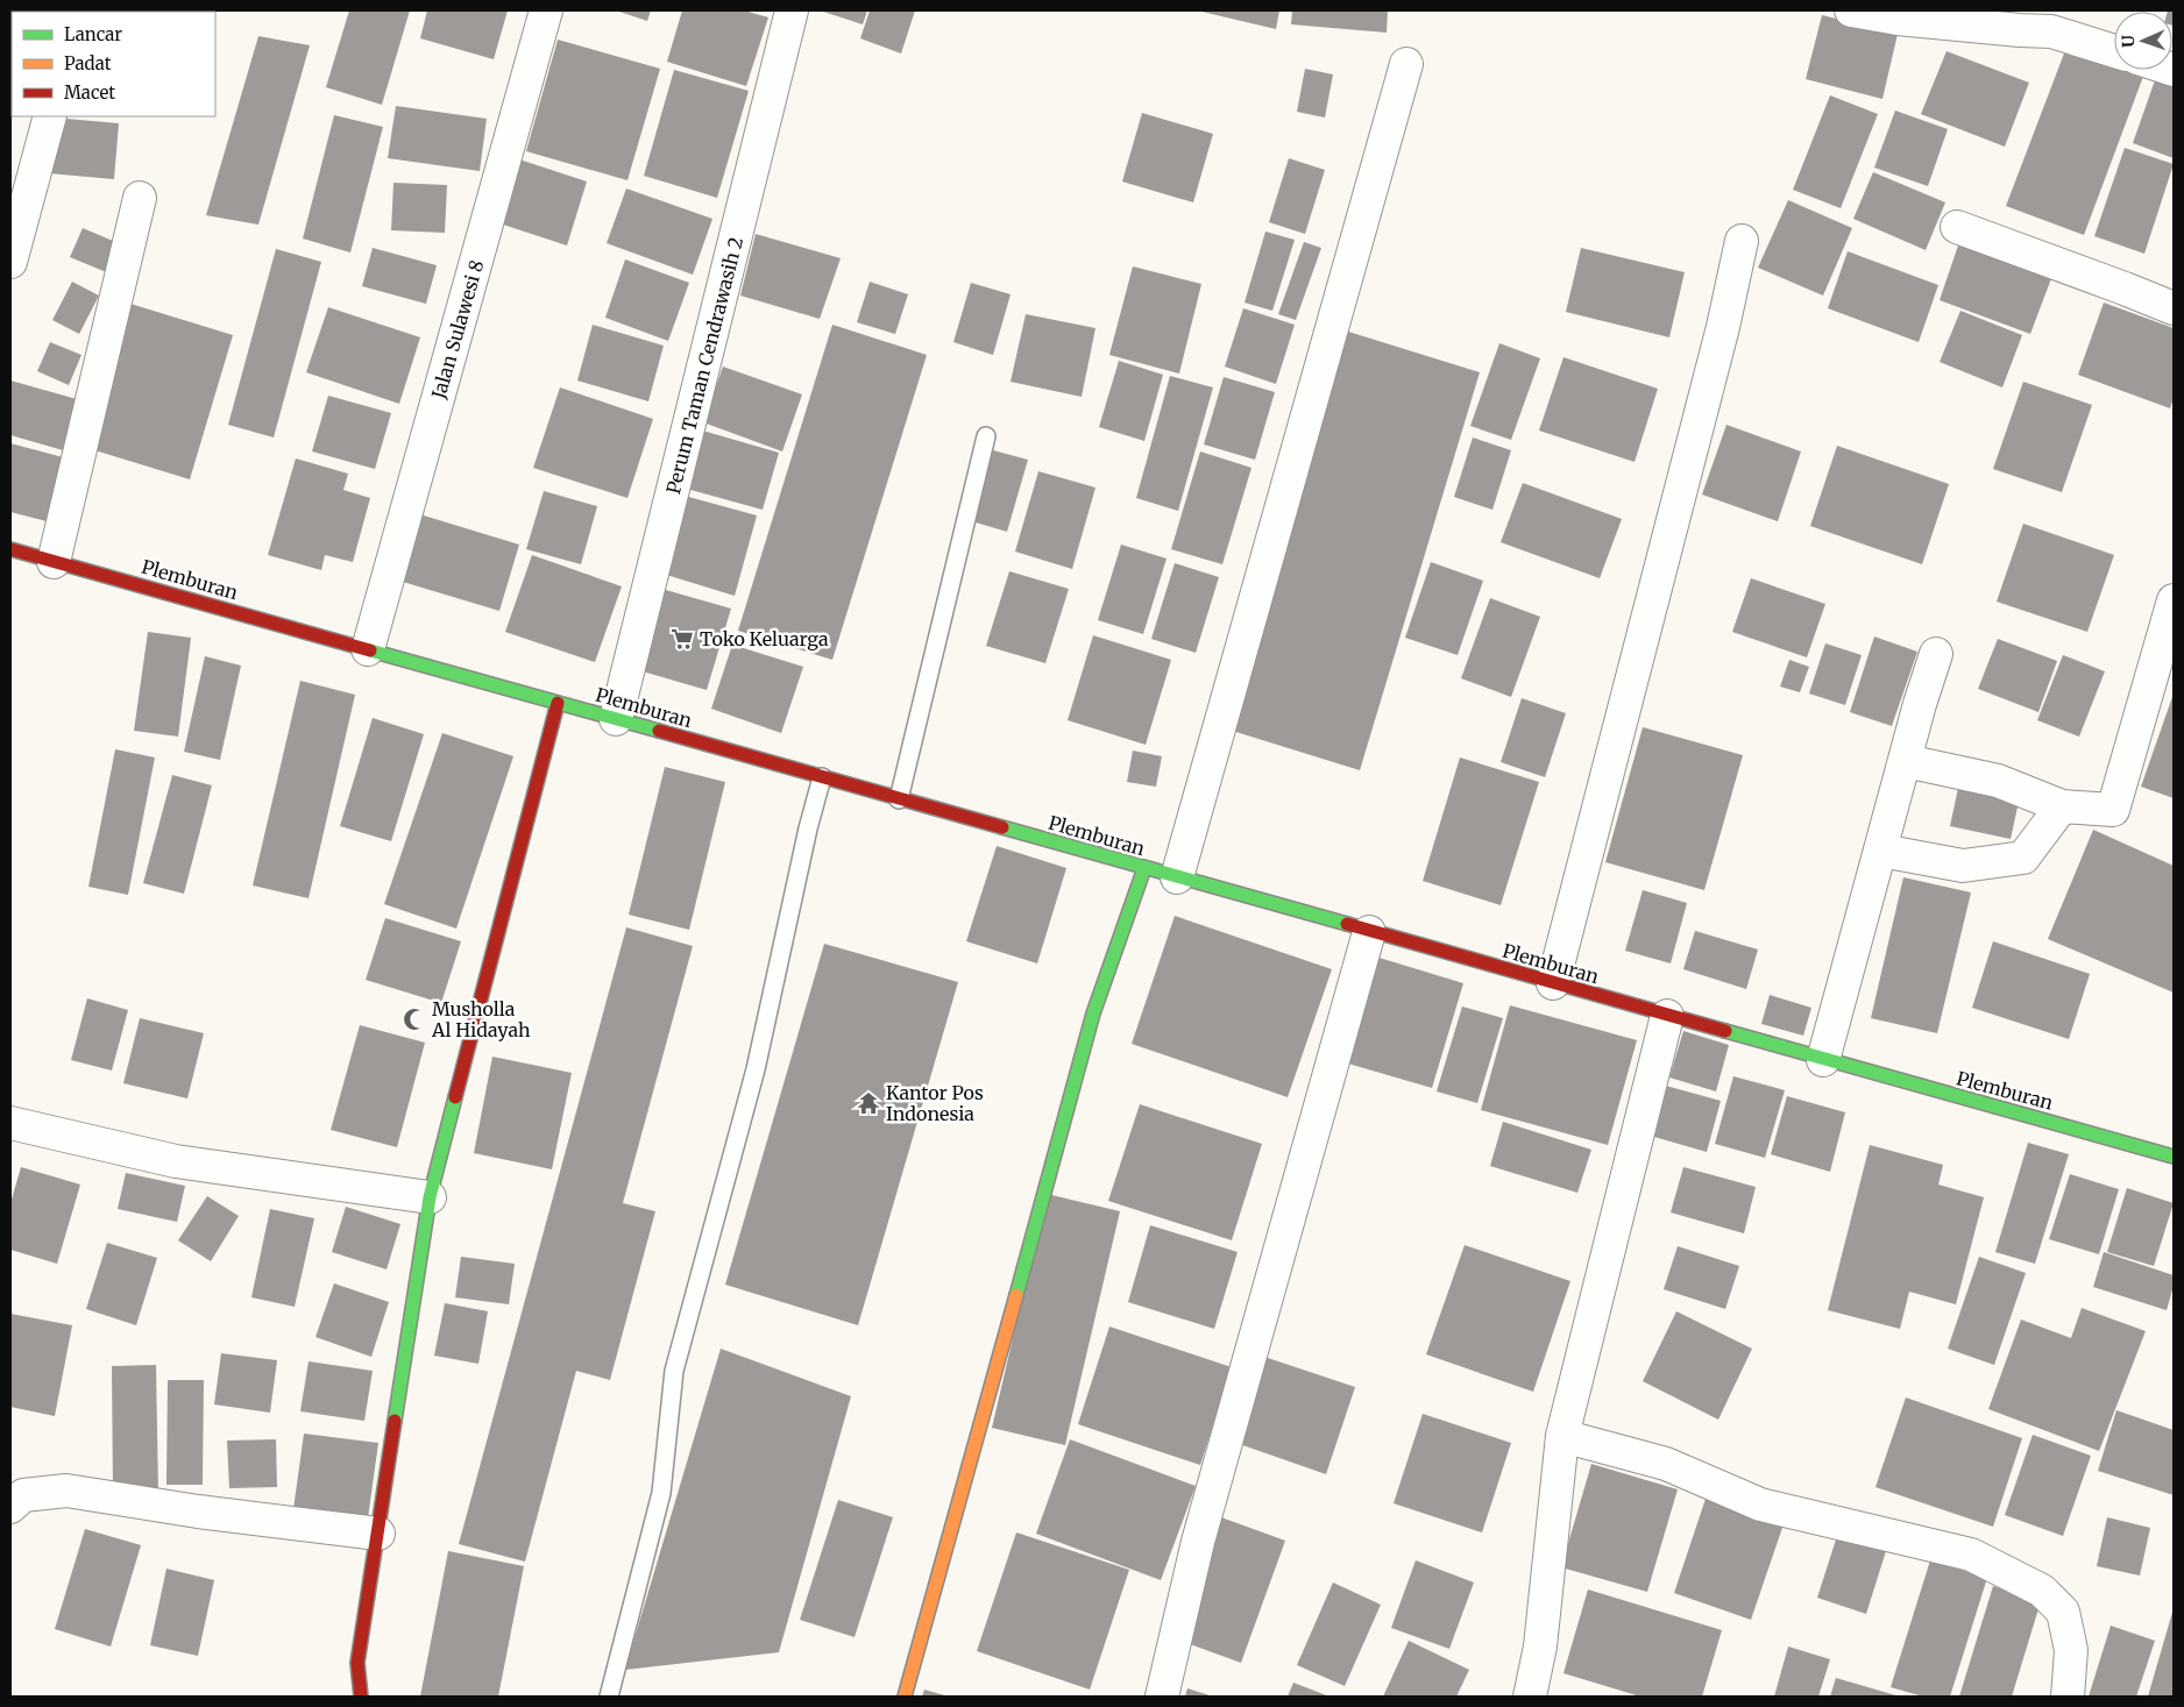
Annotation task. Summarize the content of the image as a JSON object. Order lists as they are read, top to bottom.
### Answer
{
  "streets": {
    "street": ["Jalan Sulawesi 8", "Perum Taman Cendrawasih 2", "Plemburan"]
  },
  "crossings": [
    ["Jalan Sulawesi 8", "Plemburan"],
    ["Perum Taman Cendrawasih 2", "Plemburan"]
  ],
  "places": {
    "supermarket": ["Toko Keluarga"],
    "mosque": ["Musholla Al Hidayah"],
    "temple": ["Kantor Pos Indonesia"]
  },
  "legend": ["Lancar", "Padat", "Macet"],
  "north": "left"
}
